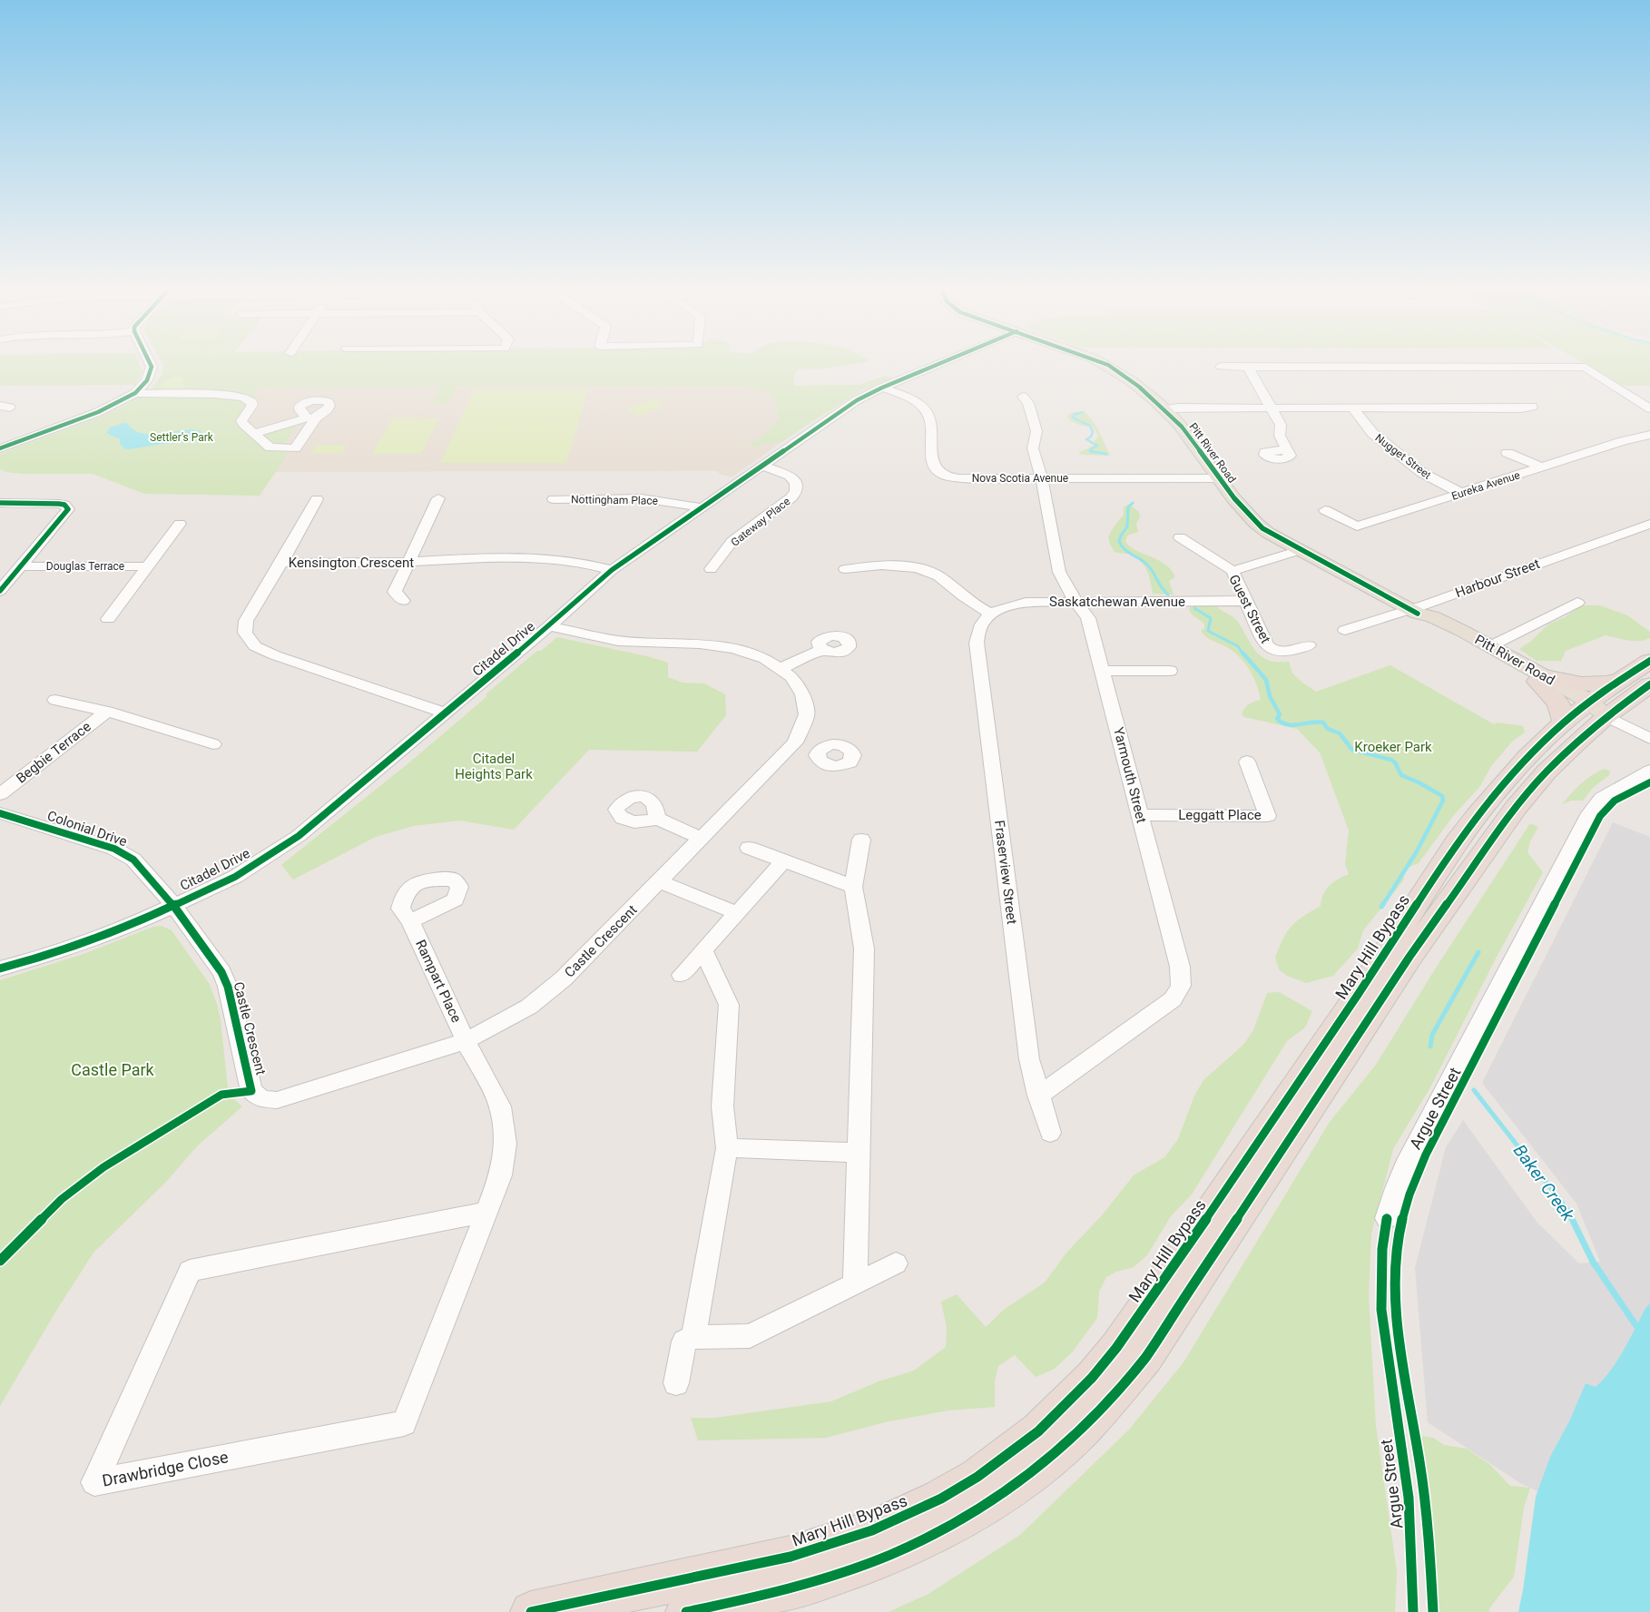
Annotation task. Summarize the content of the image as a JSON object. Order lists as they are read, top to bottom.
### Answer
{
  "streets": {
    "highway": ["Mary Hill Bypass"],
    "main road": ["Pitt River Road"],
    "street": [
      "Nugget Street",
      "Nova Scotia Avenue",
      "Eureka Avenue",
      "Nottingham Place",
      "Gateway Place",
      "Kensington Crescent",
      "Douglas Terrace",
      "Harbour Street",
      "Saskatchewan Avenue",
      "Guest Street",
      "Citadel Drive",
      "Begbie Terrace",
      "Yarmouth Street",
      "Leggatt Place",
      "Colonial Drive",
      "Fraserview Street",
      "Castle Crescent",
      "Rampart Place",
      "Argue Street",
      "Drawbridge Close"
    ]
  },
  "crossings": [
    ["Pitt River Road", "Nova Scotia Avenue"],
    ["Pitt River Road", "Harbour Street"],
    ["Pitt River Road", "Mary Hill Bypass"],
    ["Nugget Street", "Eureka Avenue"],
    ["Nova Scotia Avenue", "Citadel Drive"],
    ["Nova Scotia Avenue", "Yarmouth Street"],
    ["Nottingham Place", "Citadel Drive"],
    ["Gateway Place", "Citadel Drive"],
    ["Kensington Crescent", "Citadel Drive"],
    ["Saskatchewan Avenue", "Guest Street"],
    ["Saskatchewan Avenue", "Yarmouth Street"],
    ["Saskatchewan Avenue", "Fraserview Street"],
    ["Citadel Drive", "Colonial Drive"],
    ["Citadel Drive", "Castle Crescent"],
    ["Yarmouth Street", "Leggatt Place"],
    ["Yarmouth Street", "Fraserview Street"],
    ["Colonial Drive", "Castle Crescent"],
    ["Castle Crescent", "Rampart Place"],
    ["Castle Crescent", "Drawbridge Close"],
    ["Rampart Place", "Drawbridge Close"]
  ],
  "water": ["Baker Creek"],
  "parks": [
    "Settler's Park",
    "Kroeker Park",
    "Citadel Heights Park",
    "Castle Park"
  ]
}
